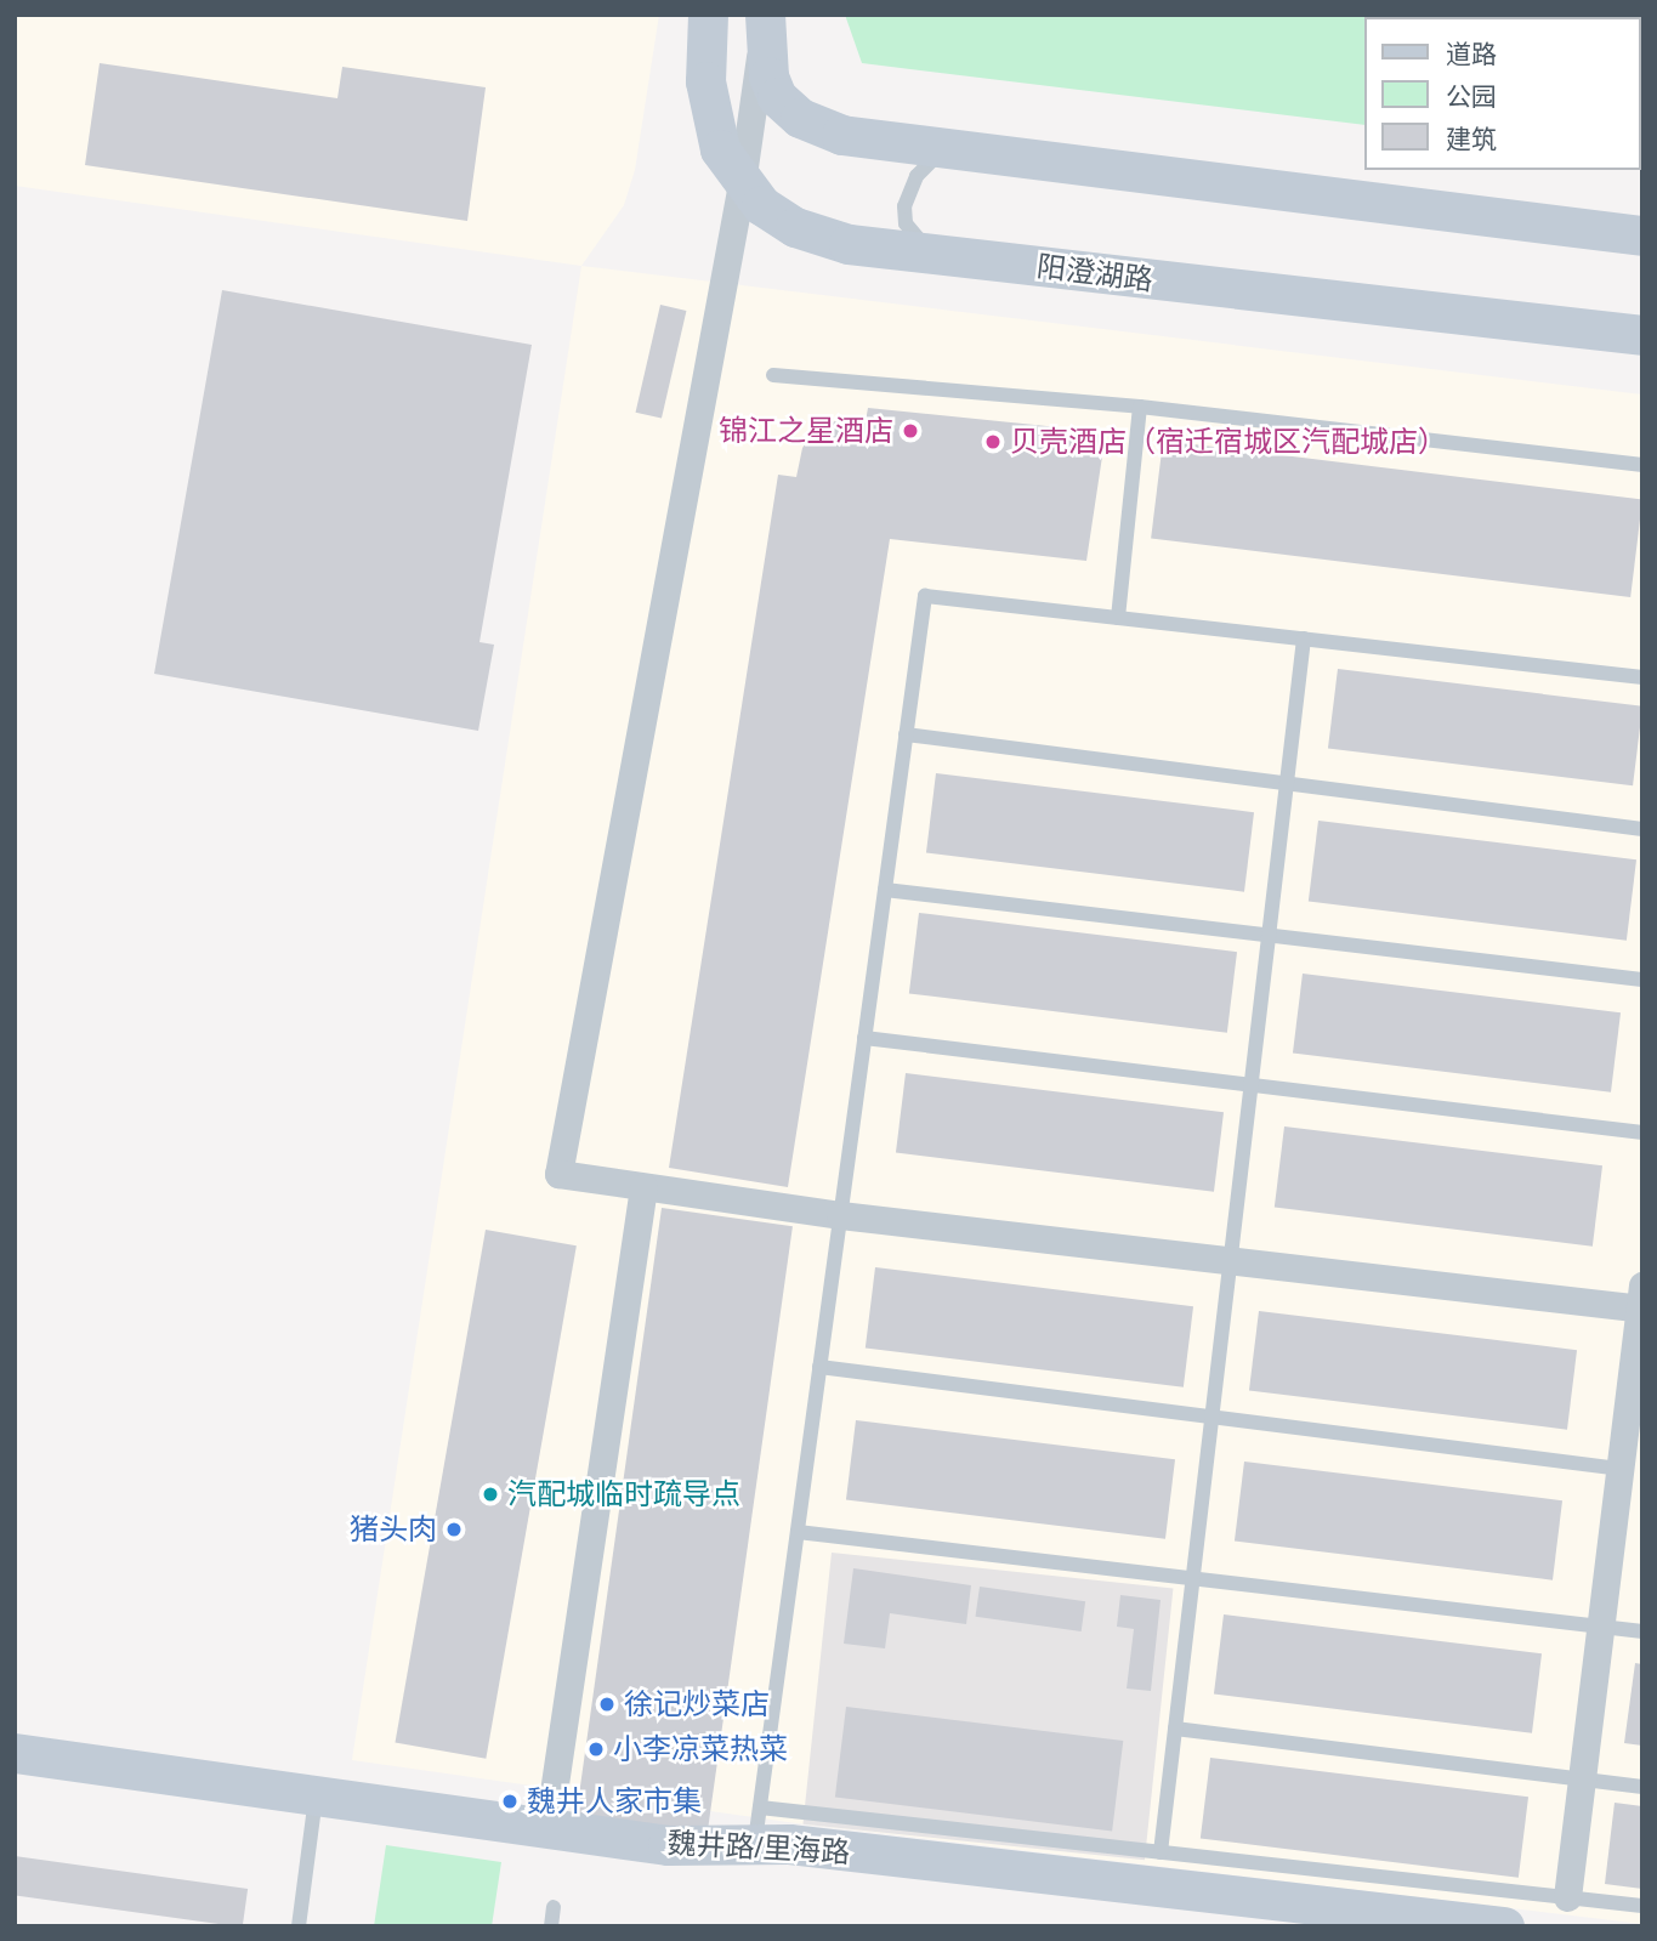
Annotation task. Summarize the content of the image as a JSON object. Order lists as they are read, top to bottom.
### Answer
{
  "streets": {
    "main road": ["阳澄湖路", "魏井路/里海路"]
  },
  "places": [
    "锦江之星酒店",
    "贝壳酒店（宿迁宿城区汽配城店）",
    "汽配城临时疏导点",
    "猪头肉",
    "徐记炒菜店",
    "小李凉菜热菜",
    "魏井人家市集"
  ],
  "legend": ["道路", "公园", "建筑"]
}
